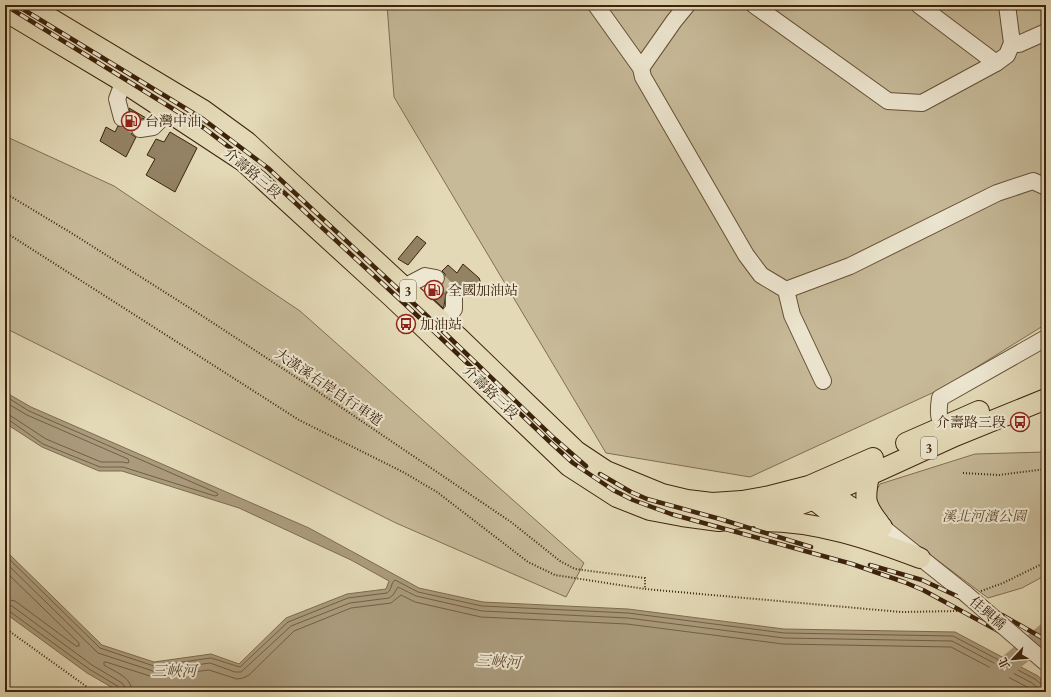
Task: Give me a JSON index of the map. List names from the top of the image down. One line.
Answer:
{"streets":{"main road":["介壽路三段","3"],"street":["佳興橋"],"path":["大漢溪右岸自行車道"]},"water":["三峽河"],"parks":["溪北河濱公園"],"places":{"fuel station":["台灣中油","全國加油站"],"bus stop":["加油站","介壽路三段"]},"north":"bottom left"}
